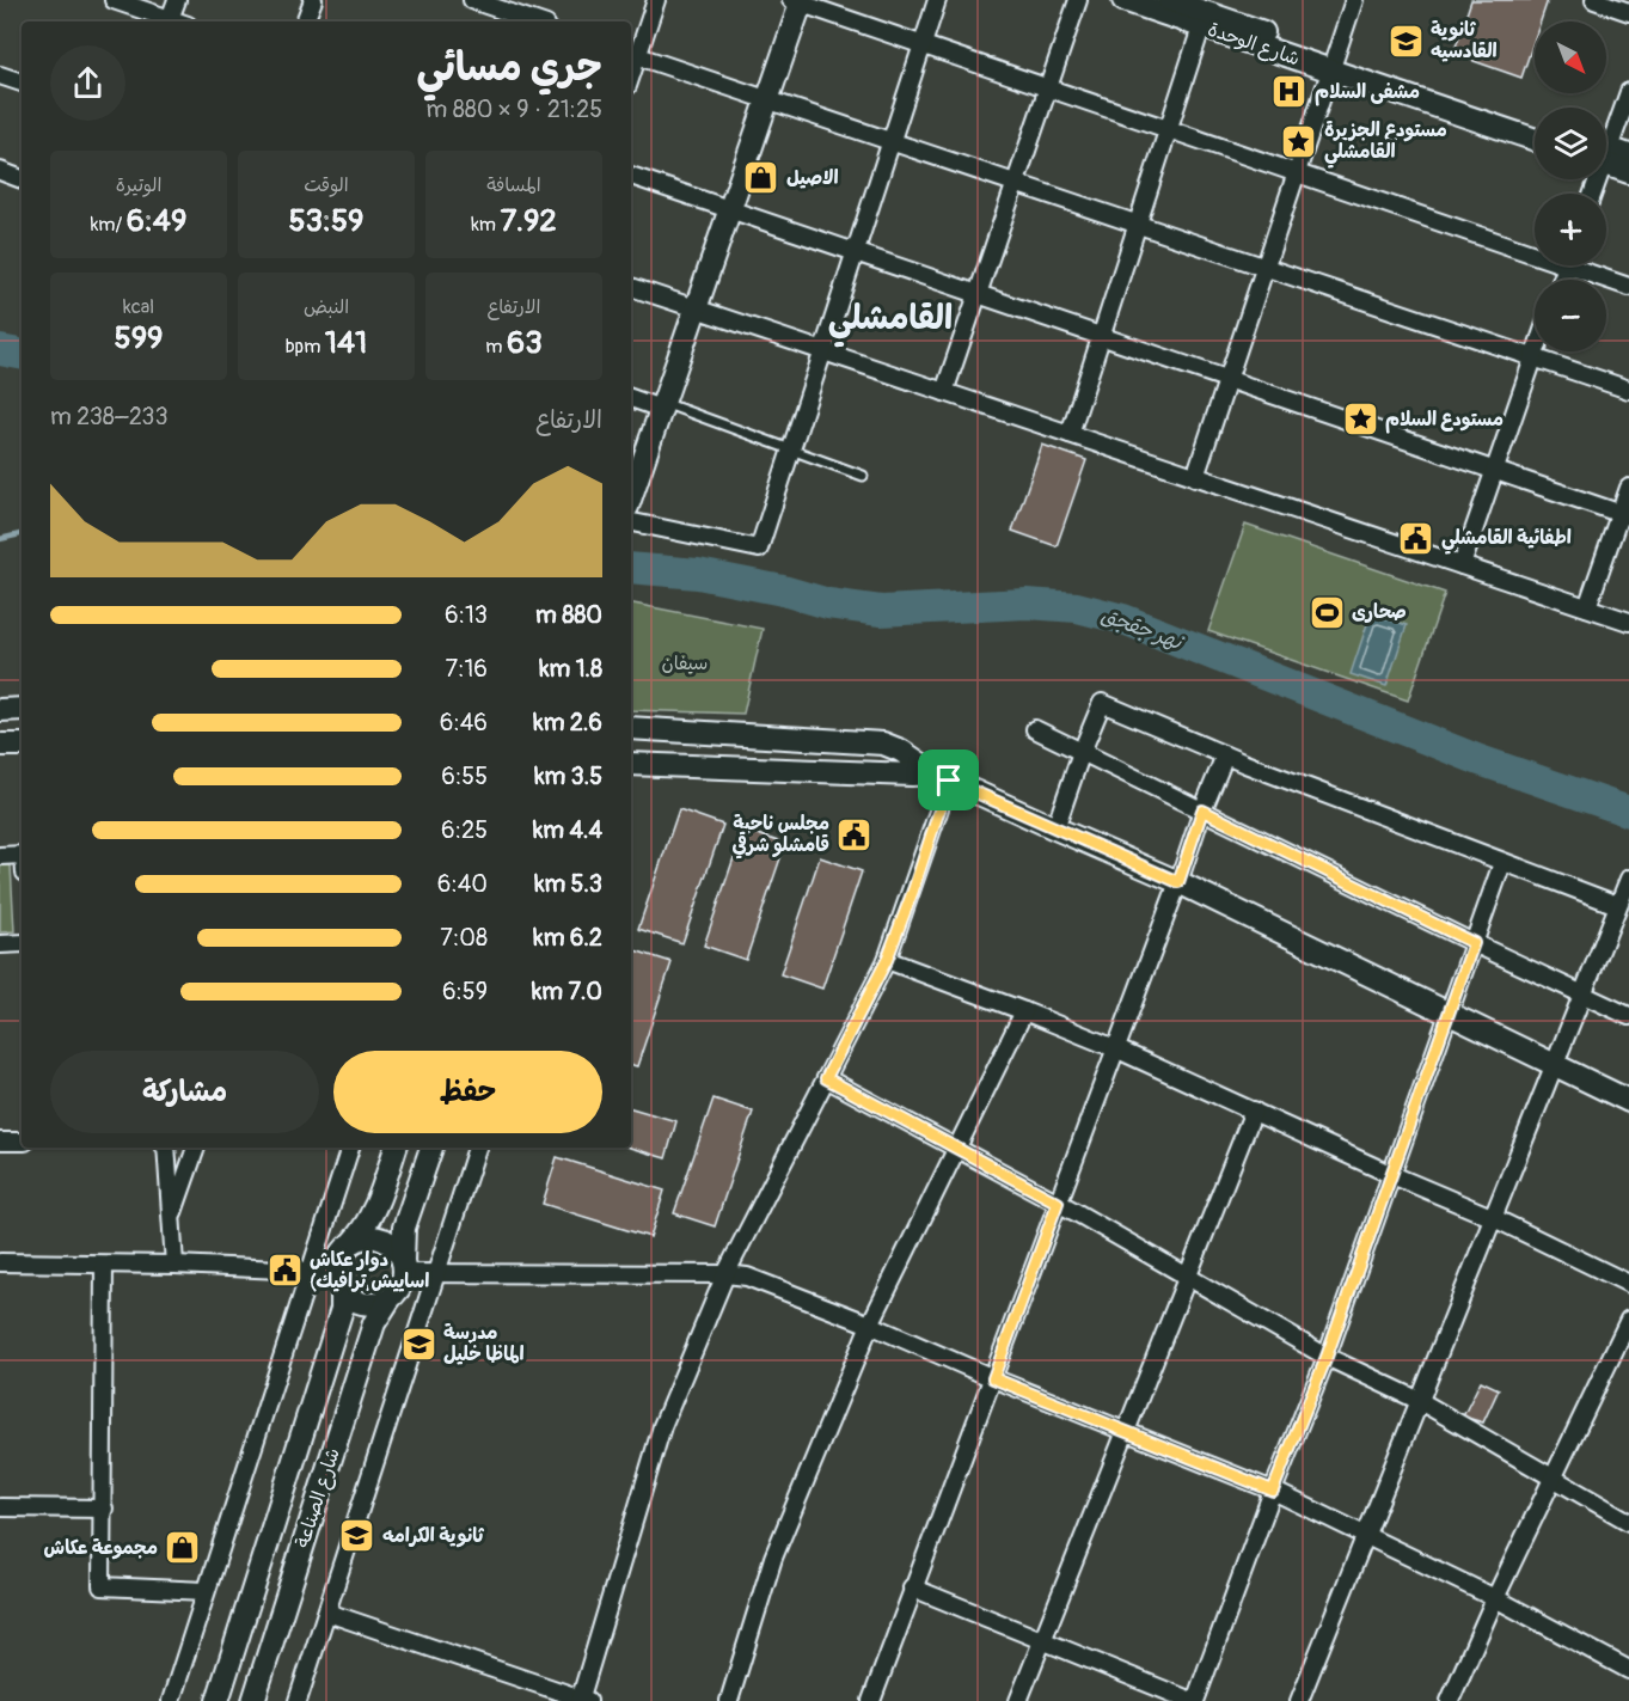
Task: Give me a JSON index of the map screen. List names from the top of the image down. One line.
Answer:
{"streets":{"street":["شارع الوحدة","شارع الصناعة"]},"districts":["القامشلي"],"water":["نهر جقجق"],"parks":["سيفان"],"places":{"school or university":["ثانوية القادسيه","مدرسة الماظا خليل","ثانوية الكرامه"],"hospital":["مشفى السلام"],"place":["مستودع الجزيرة القامشلي","مستودع السلام"],"shop":["الاصيل","مجموعة عكاش"],"public building":["اطفائية القامشلي","مجلس ناحية قامشلو شرقي","دوار عكاش (اساييش٫ترافيك"],"sports":["صحارى"]},"north":"bottom right","page":{"map_buttons":["+","−"],"heading":["جري مسائي","21:25 · 9 × 880 m"],"stats":[["المسافة","7.92 km"],["الوقت","53:59"],["الوتيرة","6:49 /km"],["الارتفاع","63 m"],["النبض","141 bpm"],["kcal","599"]],"chart":["الارتفاع","233–238 m"],"list":[{"name":"880 m","note":"6:13"},{"name":"1.8 km","note":"7:16"},{"name":"2.6 km","note":"6:46"},{"name":"3.5 km","note":"6:55"},{"name":"4.4 km","note":"6:25"},{"name":"5.3 km","note":"6:40"},{"name":"6.2 km","note":"7:08"},{"name":"7.0 km","note":"6:59"}],"buttons":["حفظ","مشاركة"]}}
